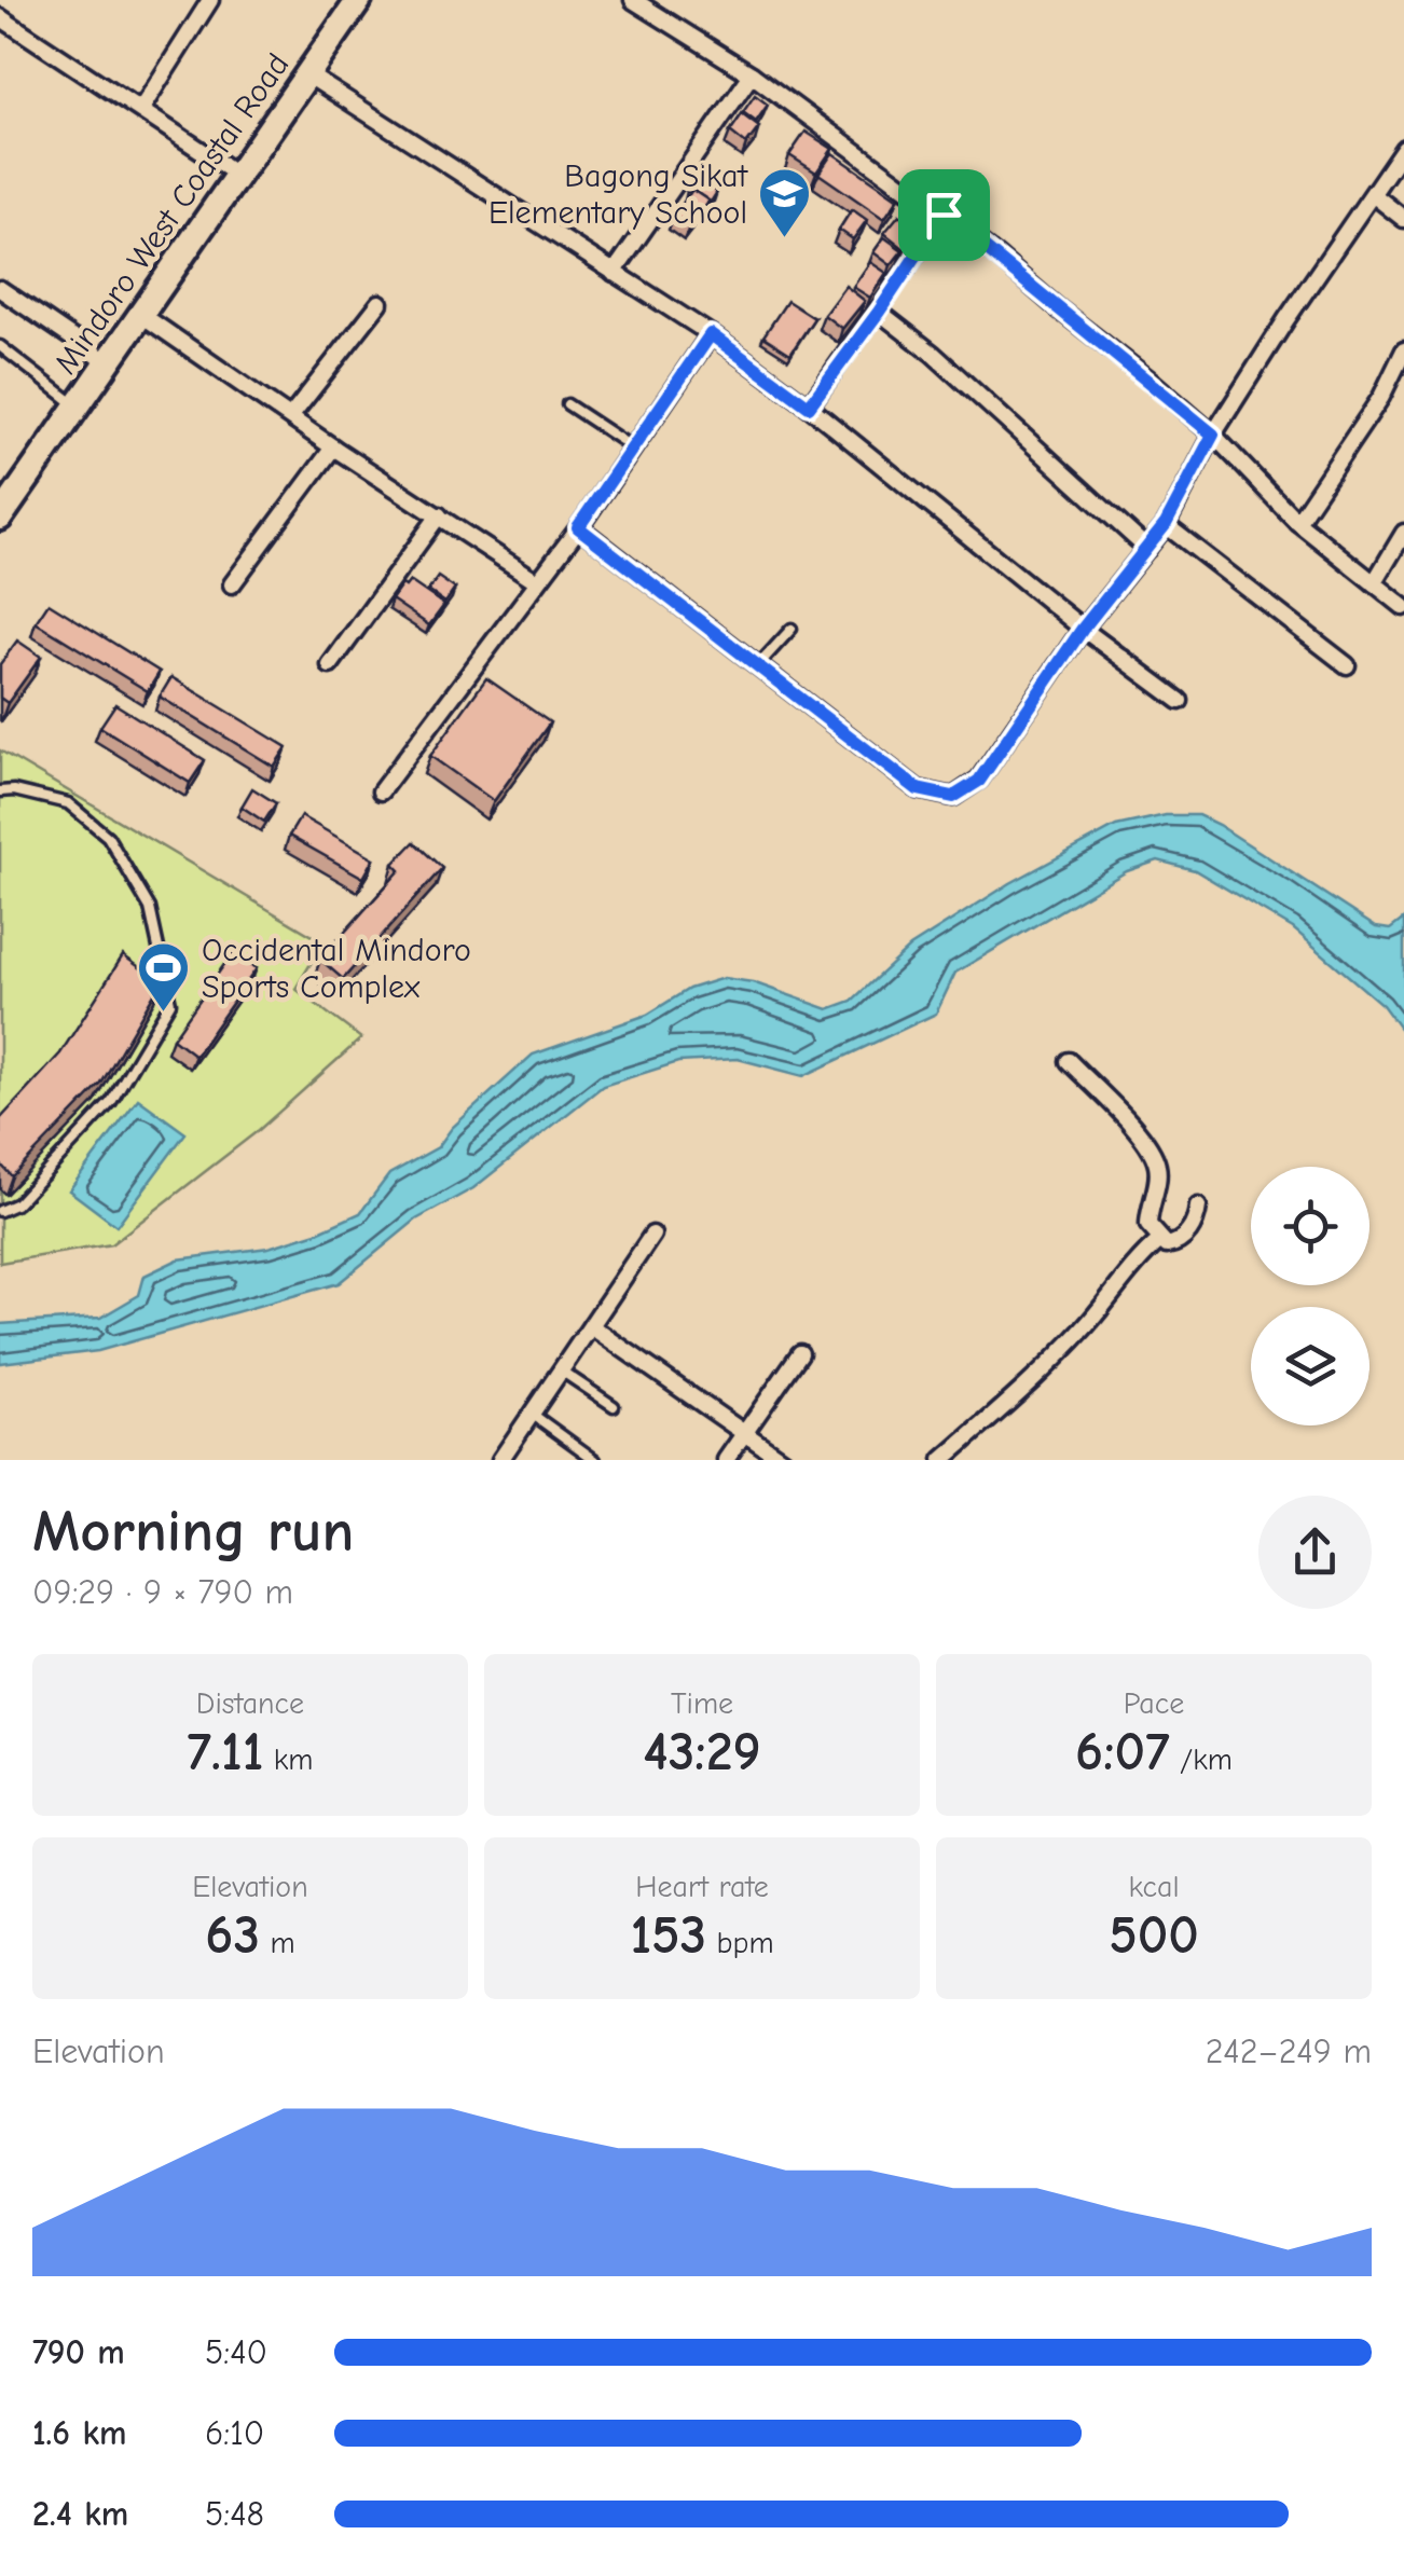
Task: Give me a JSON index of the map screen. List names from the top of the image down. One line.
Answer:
{"streets":{"main road":["Mindoro West Coastal Road"]},"places":{"school or university":["Bagong Sikat Elementary School"],"sports":["Occidental Mindoro Sports Complex"]},"page":{"heading":["Morning run","09:29 · 9 × 790 m"],"stats":[["Distance","7.11 km"],["Time","43:29"],["Pace","6:07 /km"],["Elevation","63 m"],["Heart rate","153 bpm"],["kcal","500"]],"chart":["Elevation","242–249 m"],"list":[{"name":"790 m","note":"5:40"},{"name":"1.6 km","note":"6:10"},{"name":"2.4 km","note":"5:48"}]}}
